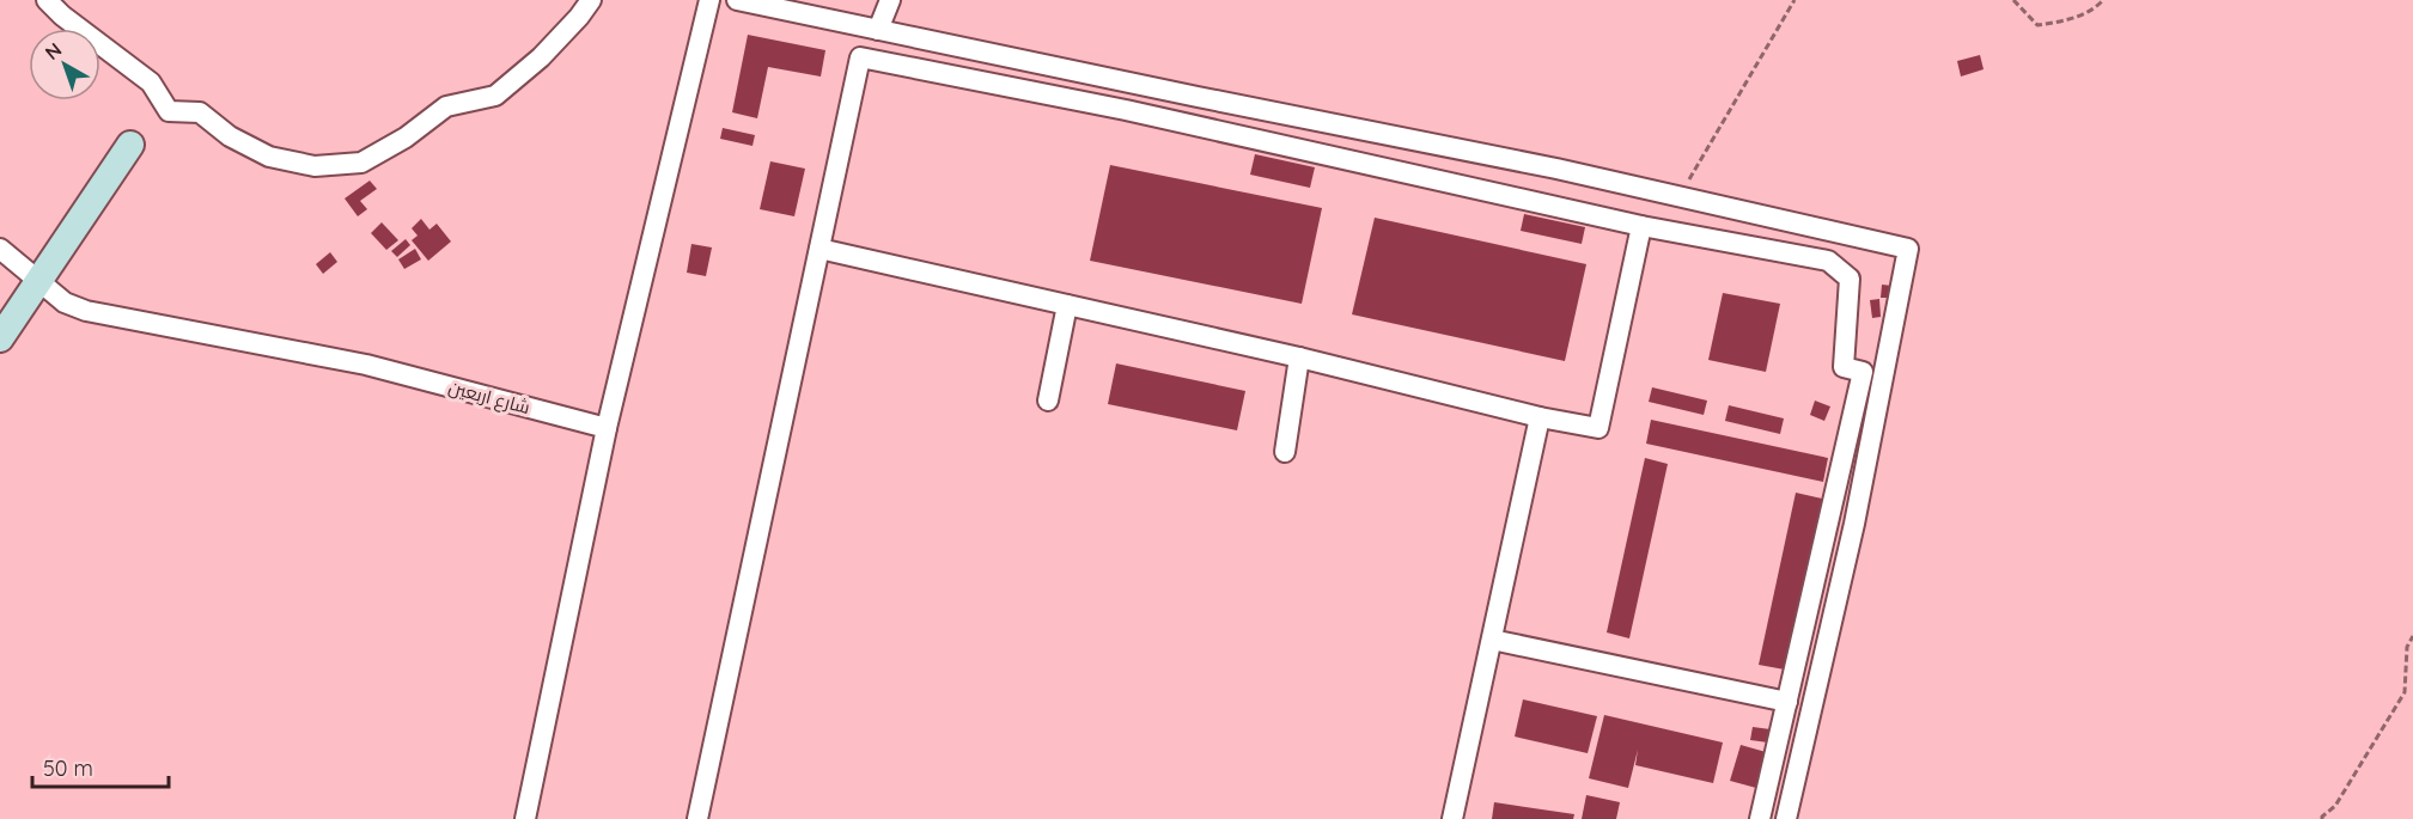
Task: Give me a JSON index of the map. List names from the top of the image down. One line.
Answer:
{"streets":{"street":["شارع اربعين"]},"scale_bar":"50 m","north":"top left"}
